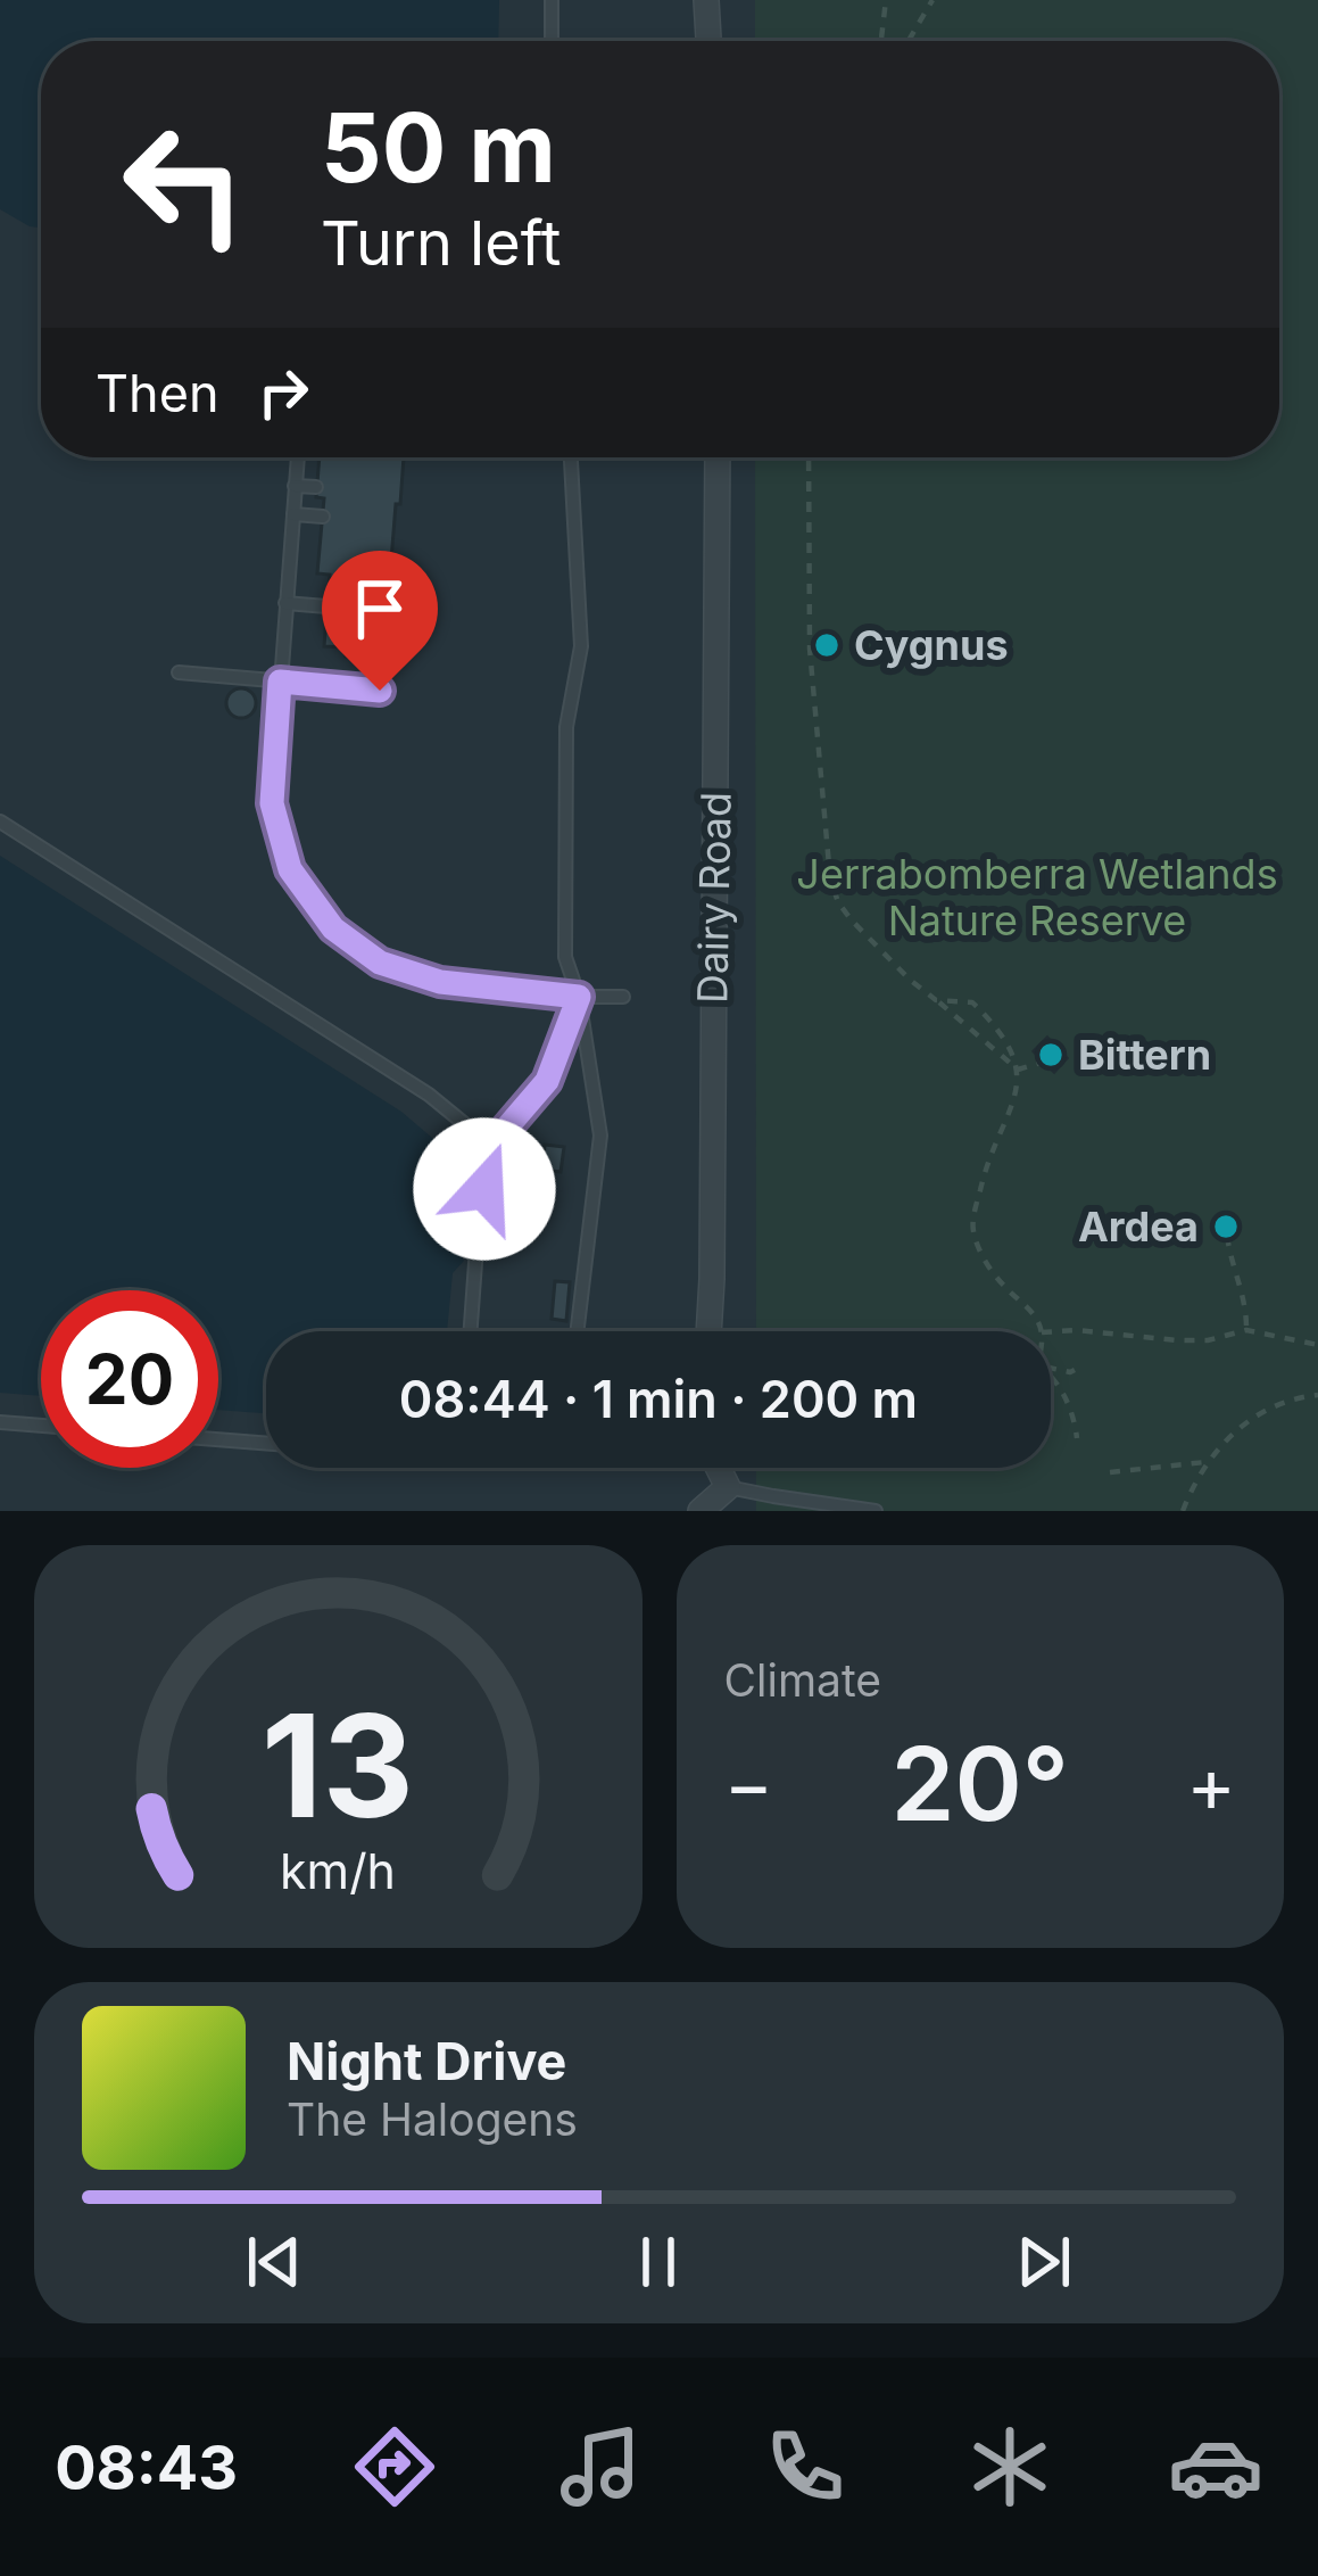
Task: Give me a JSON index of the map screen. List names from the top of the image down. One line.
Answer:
{"streets":{"street":["Dairy Road"]},"parks":["Jerrabomberra Wetlands Nature Reserve"],"places":["Cygnus","Bittern","Ardea"],"page":{"turn":["50 m","Turn left"],"then":"Then","limit":"20","trip":"08:44 · 1 min · 200 m","tile":"Climate","heat":["−","20°","+"],"song":["Night Drive","The Halogens"],"tabs":"08:43","gauge":["13","km/h"]}}
